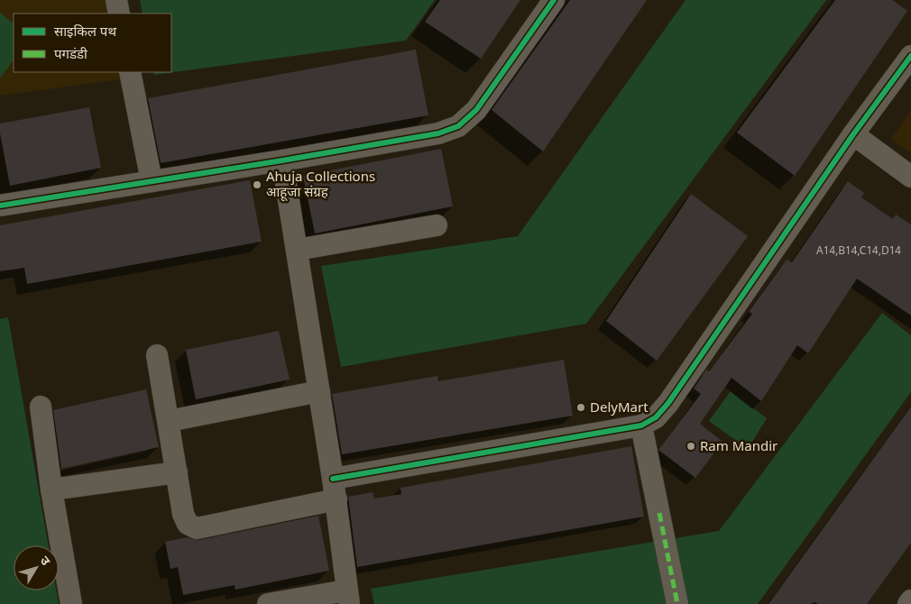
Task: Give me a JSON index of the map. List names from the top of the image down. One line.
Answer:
{"places":["Ahuja Collections आहूजा संग्रह","DelyMart","Ram Mandir"],"house_numbers":["A14,B14,C14,D14"],"legend":["साइकिल पथ","पगडंडी"],"north":"top right"}
